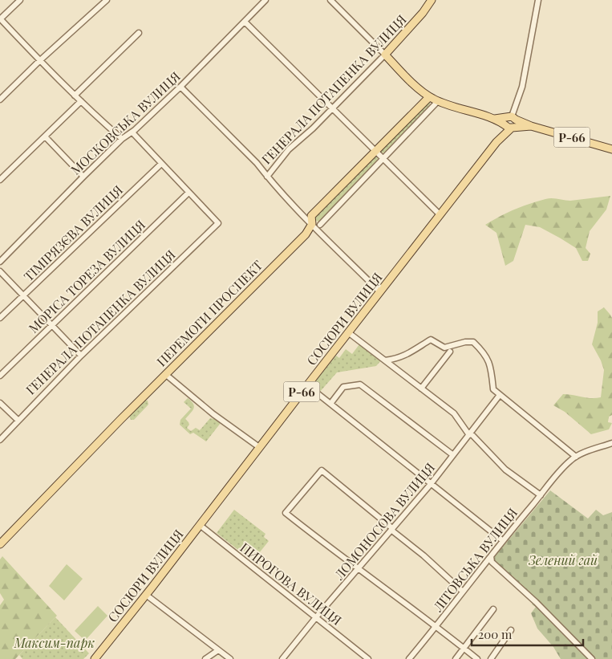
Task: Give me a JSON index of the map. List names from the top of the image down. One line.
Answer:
{"streets":{"main road":["ГЕНЕРАЛА ПОТАПЕНКА ВУЛИЦЯ","Р-66","ПЕРЕМОГИ ПРОСПЕКТ","СОСЮРИ ВУЛИЦЯ"],"street":["МОСКОВСЬКА ВУЛИЦЯ","ТІМІРЯЗЄВА ВУЛИЦЯ","МОРІСА ТОРЕЗА ВУЛИЦЯ","ЛОМОНОСОВА ВУЛИЦЯ","ЛІТОВСЬКА ВУЛИЦЯ","ПИРОГОВА ВУЛИЦЯ"]},"crossings":[["ГЕНЕРАЛА ПОТАПЕНКА ВУЛИЦЯ","МОРІСА ТОРЕЗА ВУЛИЦЯ"],["Р-66","СОСЮРИ ВУЛИЦЯ"],["СОСЮРИ ВУЛИЦЯ","ПИРОГОВА ВУЛИЦЯ"],["ЛОМОНОСОВА ВУЛИЦЯ","ПИРОГОВА ВУЛИЦЯ"]],"parks":["Зелений гай","Максим-парк"],"scale_bar":"200 m"}
